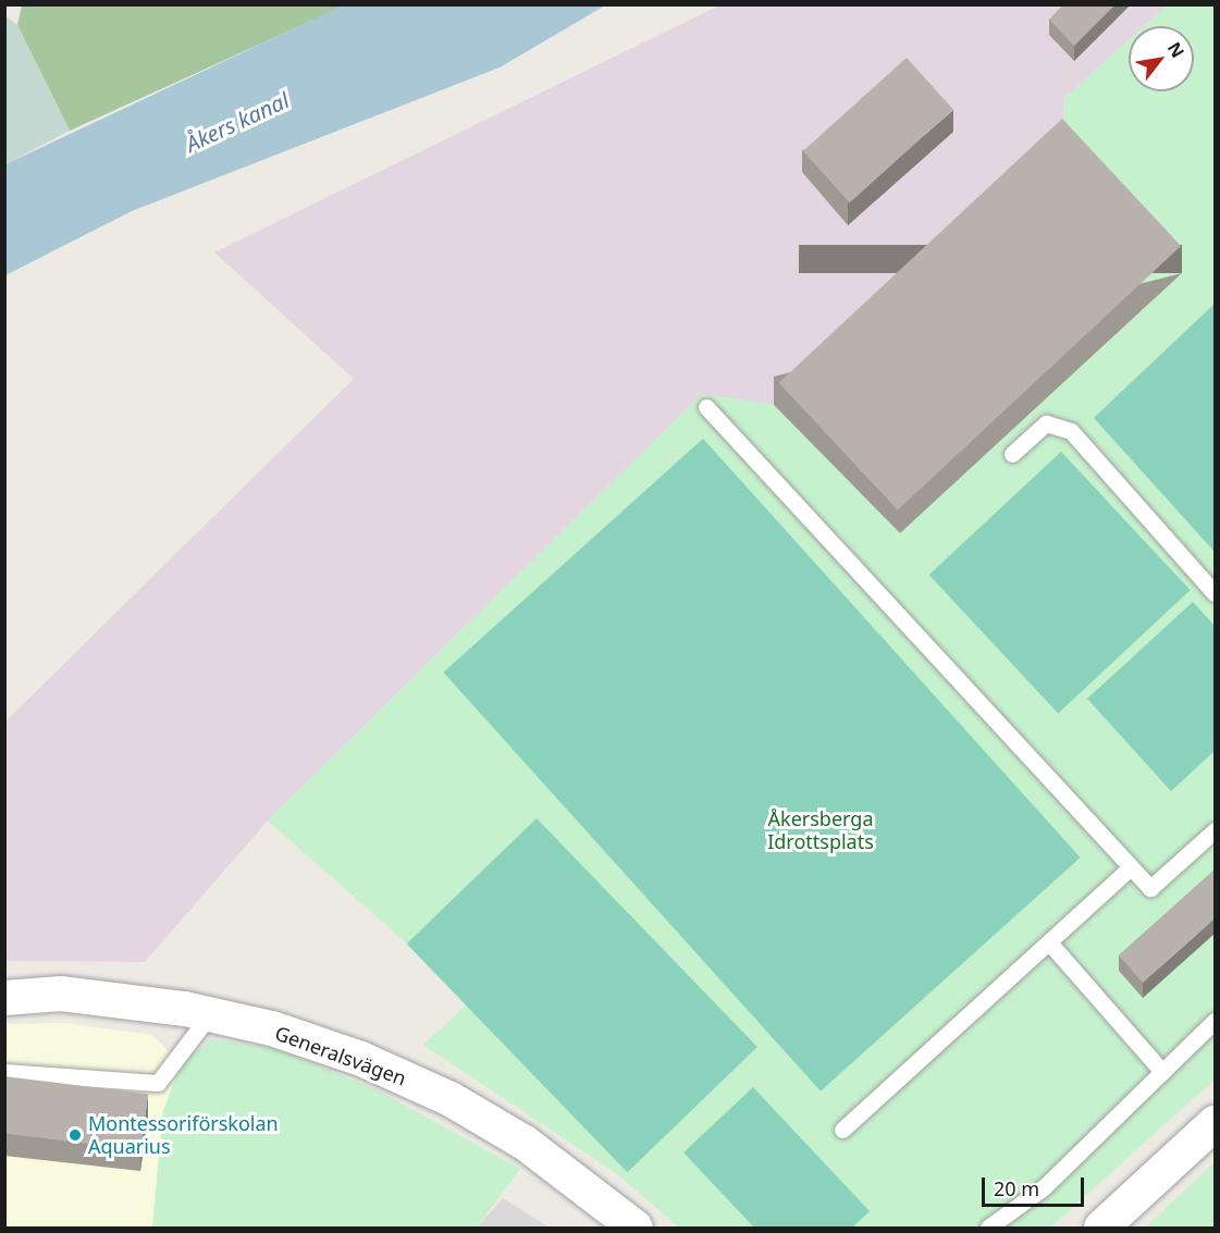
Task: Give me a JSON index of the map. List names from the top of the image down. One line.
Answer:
{"streets":{"street":["Generalsvägen"]},"water":["Åkers kanal"],"parks":["Åkersberga Idrottsplats"],"places":["Montessoriförskolan Aquarius"],"scale_bar":"20 m","north":"top right"}
